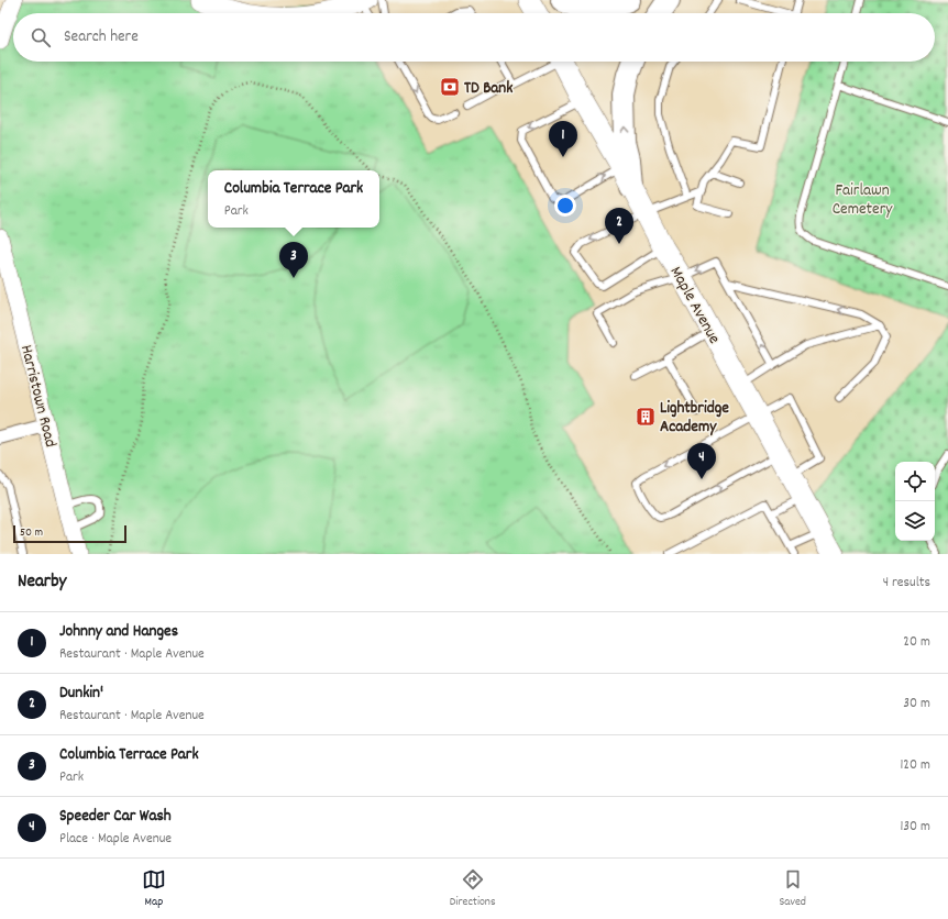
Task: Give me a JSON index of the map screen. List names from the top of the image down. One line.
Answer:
{"streets":{"main road":["Maple Avenue"],"street":["Harristown Road"]},"parks":["Fairlawn Cemetery"],"places":{"bank":["TD Bank"],"building":["Lightbridge Academy"]},"scale_bar":"50 m","page":{"search":"Search here","pins":["1","2","3","4"],"popup":["Columbia Terrace Park","Park"],"scale":"50 m","heading":["Nearby","4 results"],"list":[{"mark":"1","name":"Johnny and Hanges","note":"Restaurant · Maple Avenue","value":"20 m"},{"mark":"2","name":"Dunkin'","note":"Restaurant · Maple Avenue","value":"30 m"},{"mark":"3","name":"Columbia Terrace Park","note":"Park","value":"120 m"},{"mark":"4","name":"Speeder Car Wash","note":"Place · Maple Avenue","value":"130 m"}],"nav":["Map","Directions","Saved"]}}
